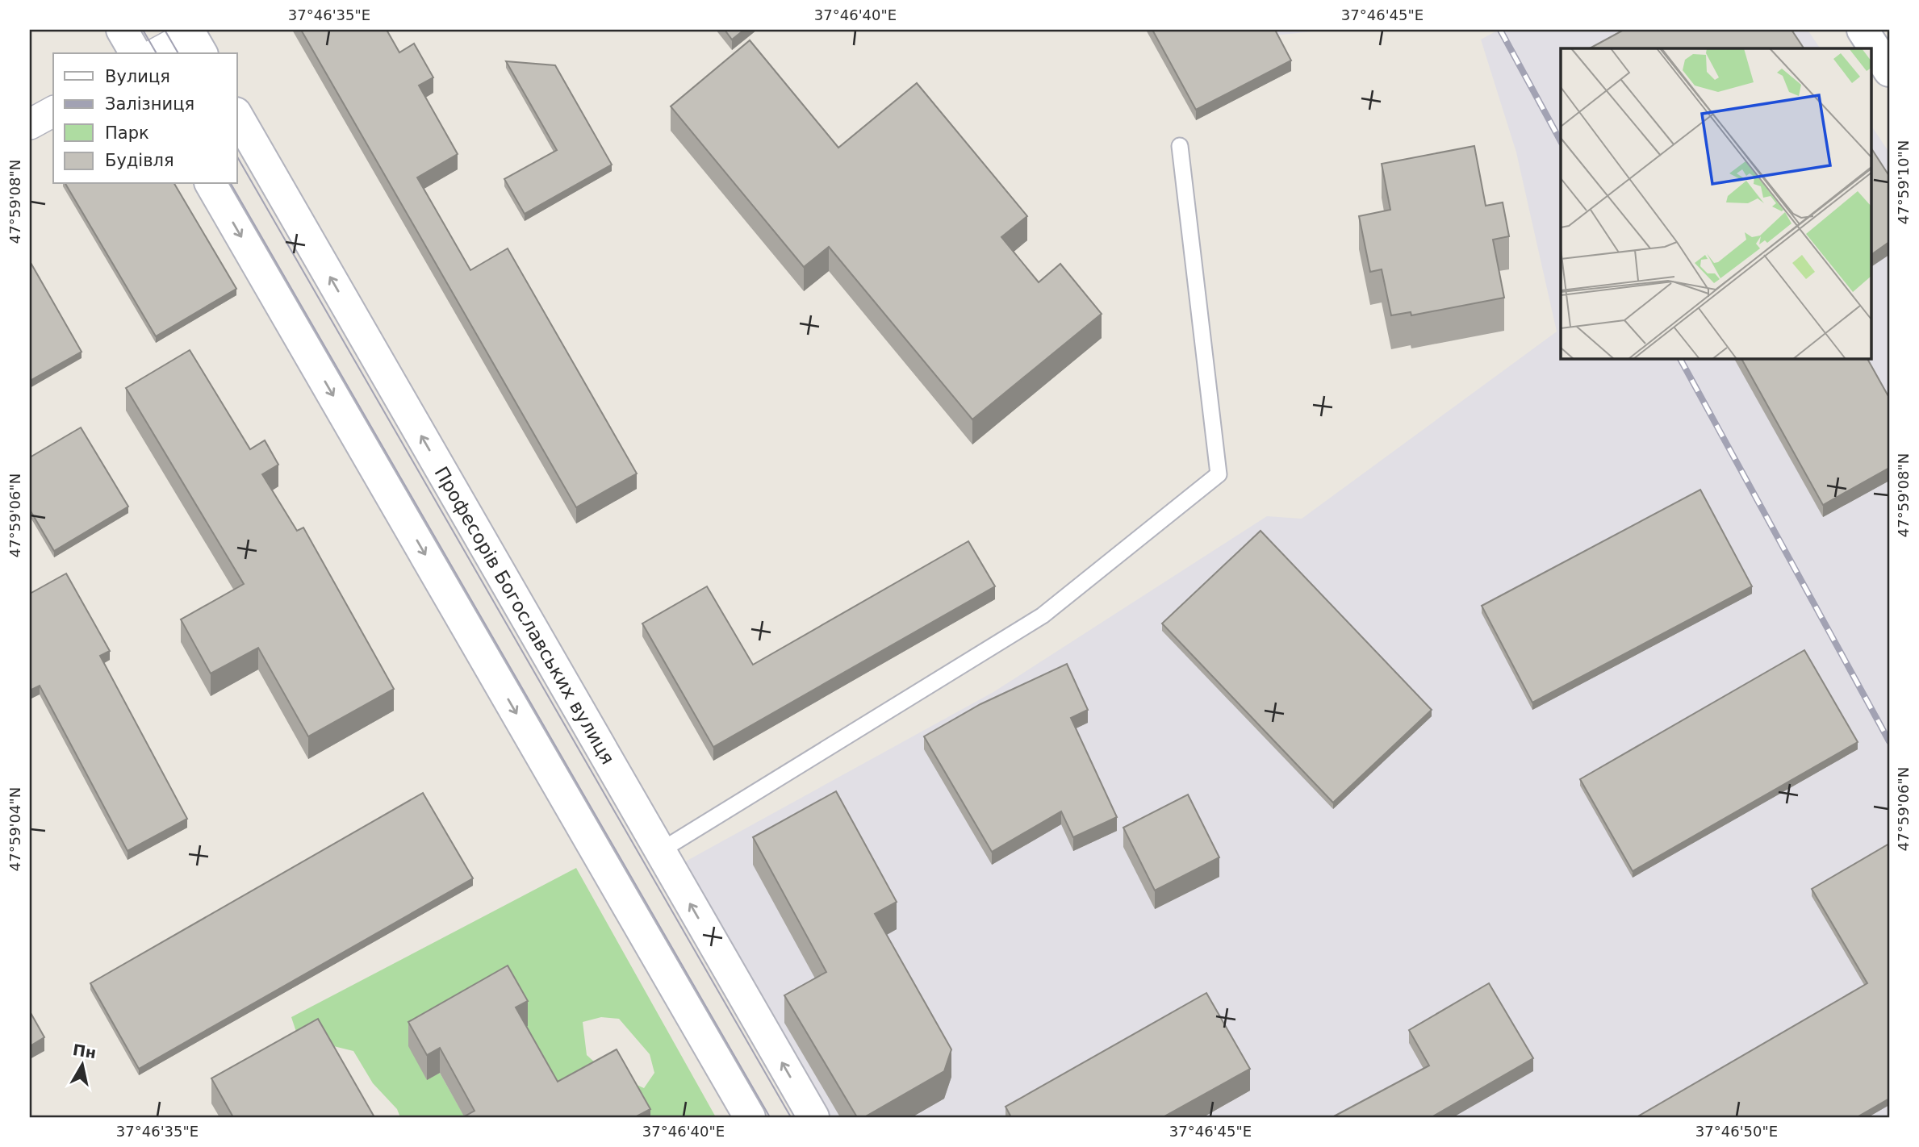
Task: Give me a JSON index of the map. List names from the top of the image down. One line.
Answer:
{"streets":{"street":["Професорів Богославських вулиця"]},"legend":["Вулиця","Залізниця","Парк","Будівля"],"north":"top","coordinates":["37°46'35\"E","37°46'40\"E","37°46'45\"E","47°59'10\"N","47°59'08\"N","47°59'06\"N","47°59'04\"N","37°46'50\"E"]}
